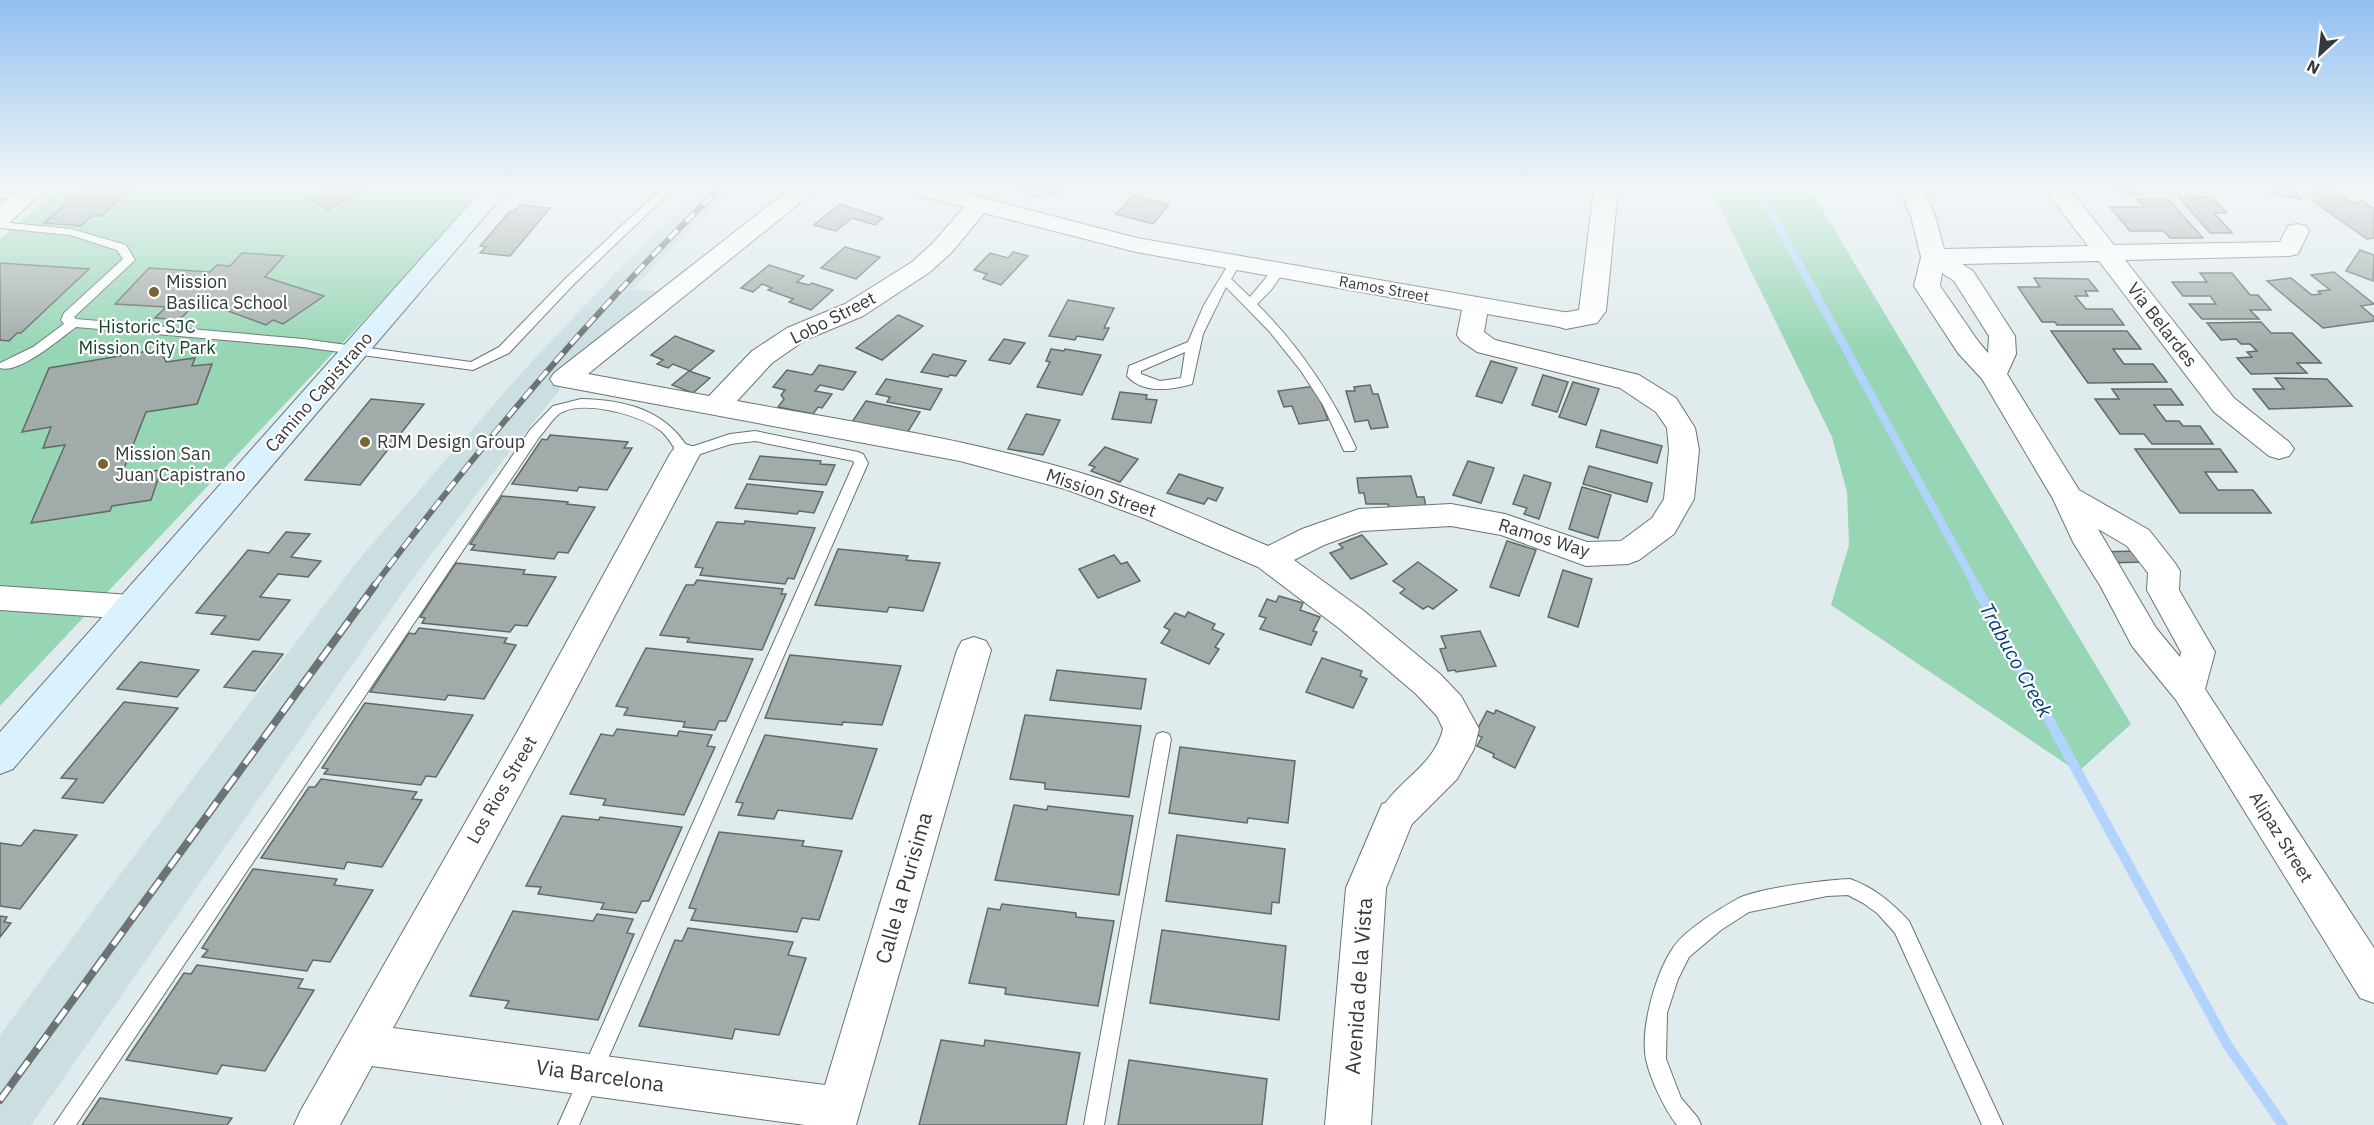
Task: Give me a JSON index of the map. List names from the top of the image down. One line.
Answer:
{"streets":{"main road":["Camino Capistrano"],"street":["Ramos Street","Lobo Street","Via Belardes","Mission Street","Ramos Way","Los Rios Street","Alipaz Street","Calle la Purisima","Avenida de la Vista","Via Barcelona"]},"crossings":[["Ramos Street","Ramos Way"],["Lobo Street","Mission Street"],["Mission Street","Ramos Way"],["Mission Street","Avenida de la Vista"],["Los Rios Street","Via Barcelona"],["Calle la Purisima","Via Barcelona"]],"water":["Trabuco Creek"],"parks":["Historic SJC Mission City Park"],"places":["Mission Basilica School","RJM Design Group","Mission San Juan Capistrano"],"north":"bottom left"}
